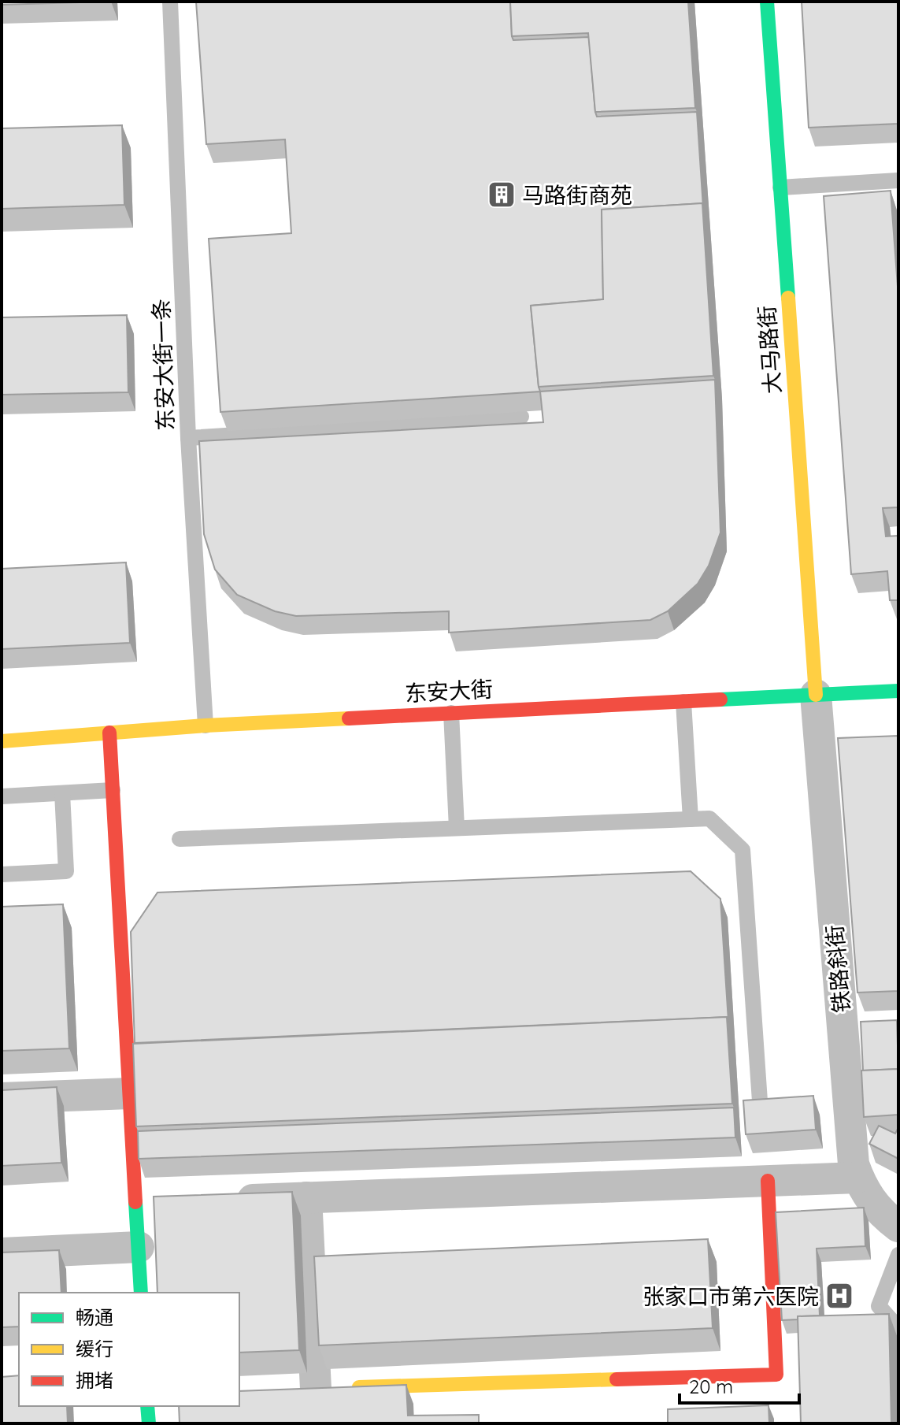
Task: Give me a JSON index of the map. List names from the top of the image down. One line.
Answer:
{"streets":{"street":["大马路街","东安大街","铁路斜街"],"lane":["东安大街一条"]},"crossings":[["大马路街","东安大街"],["大马路街","铁路斜街"],["东安大街一条","东安大街"],["东安大街","铁路斜街"]],"places":{"building":["马路街商苑"],"hospital":["张家口市第六医院"]},"legend":["畅通","缓行","拥堵"],"scale_bar":"20 m"}
